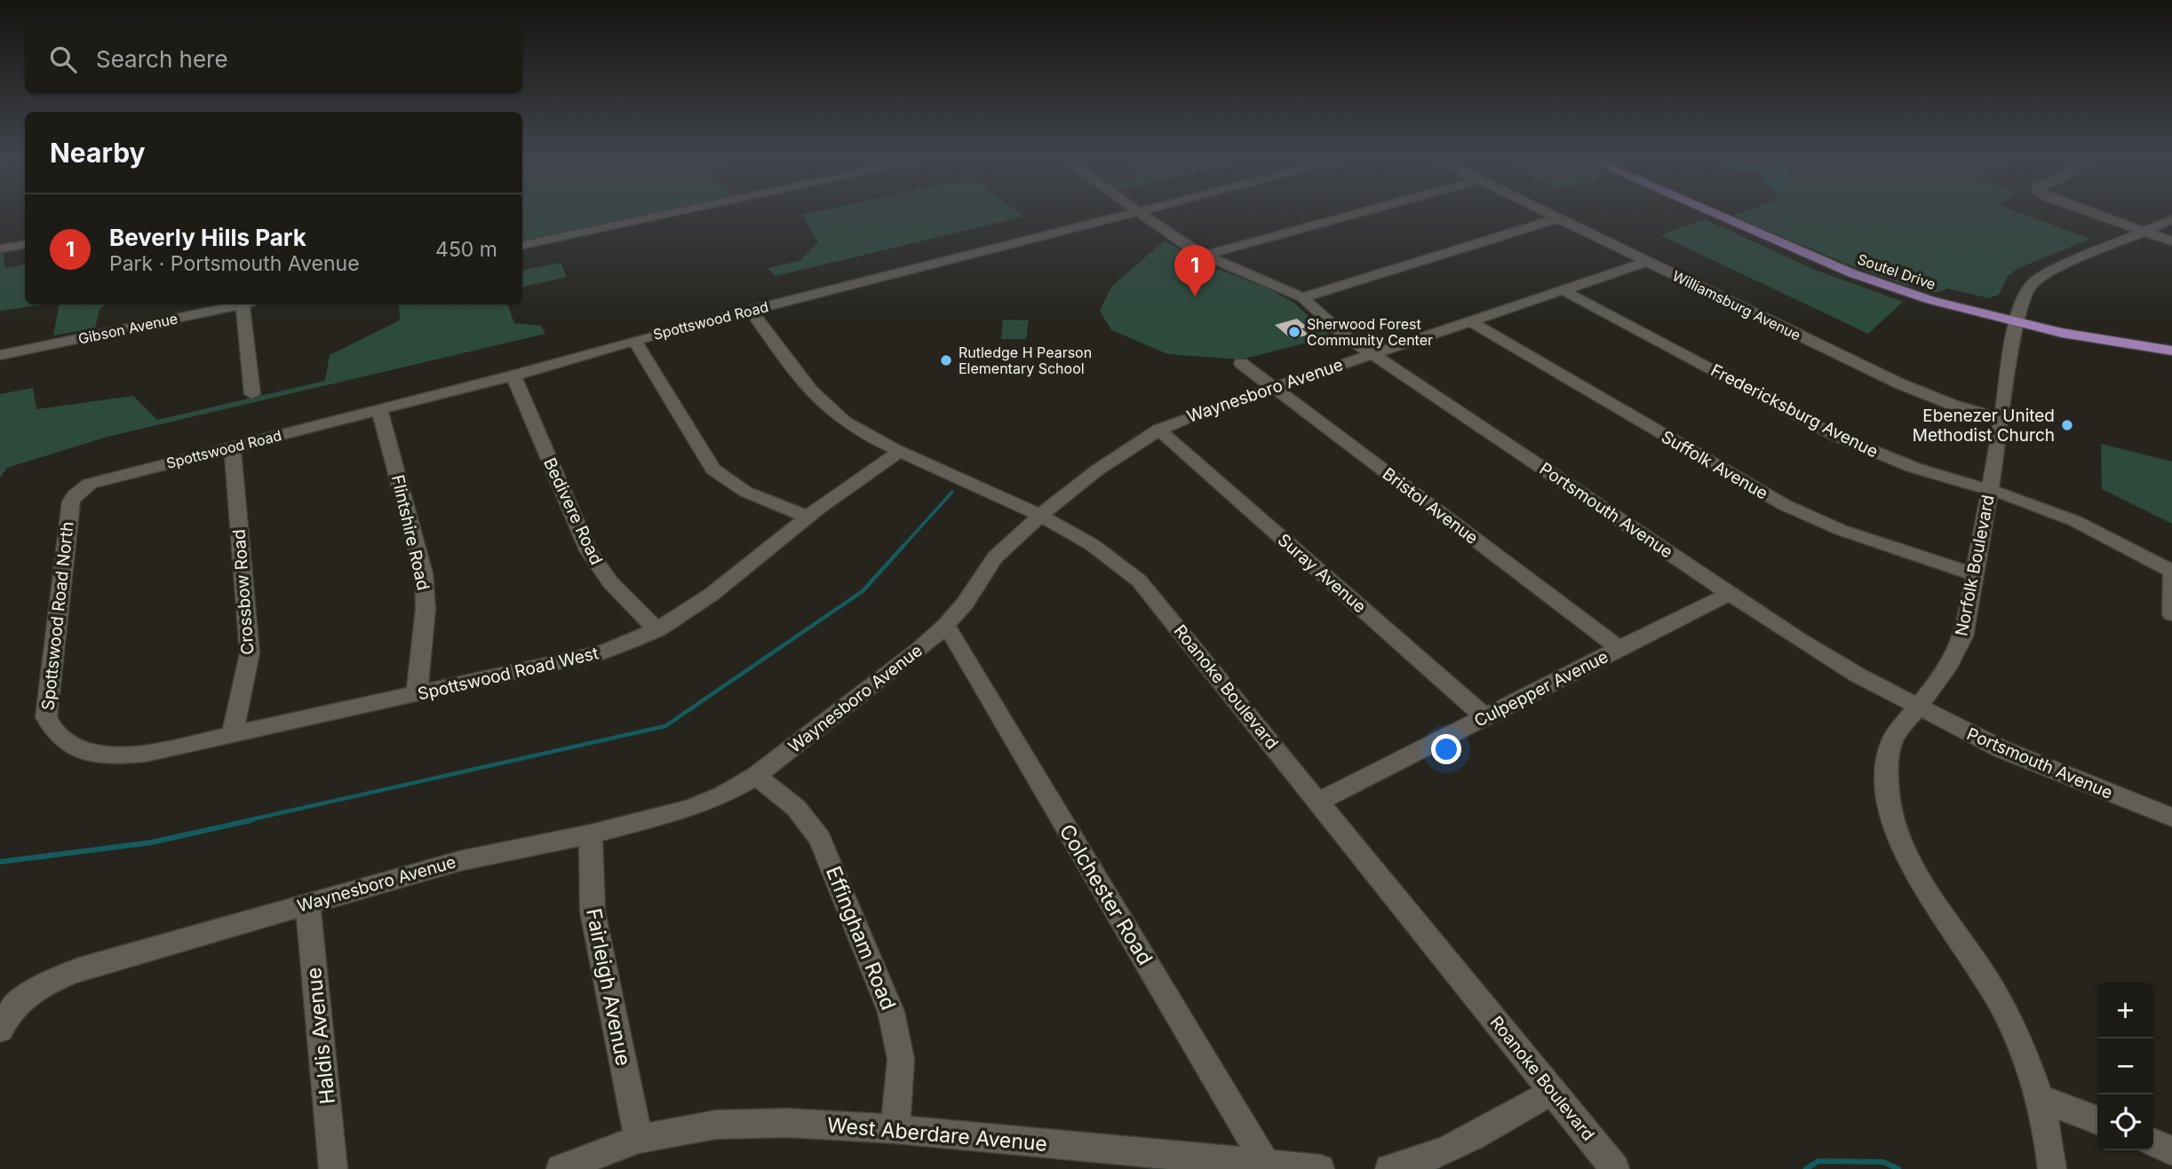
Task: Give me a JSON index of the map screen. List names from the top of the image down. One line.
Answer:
{"streets":{"main road":["Soutel Drive"],"street":["Williamsburg Avenue","Spottswood Road","Gibson Avenue","Waynesboro Avenue","Fredericksburg Avenue","Suffolk Avenue","Bristol Avenue","Portsmouth Avenue","Bedivere Road","Flintshire Road","Norfolk Boulevard","Suray Avenue","Crossbow Road","Spottswood Road North","Spottswood Road West","Roanoke Boulevard","Culpepper Avenue","Colchester Road","Effingham Road","Fairleigh Avenue","Haldis Avenue","West Aberdare Avenue"]},"crossings":[["Soutel Drive","Norfolk Boulevard"],["Williamsburg Avenue","Waynesboro Avenue"],["Williamsburg Avenue","Norfolk Boulevard"],["Spottswood Road","Bedivere Road"],["Spottswood Road","Flintshire Road"],["Spottswood Road","Crossbow Road"],["Spottswood Road","Spottswood Road North"],["Spottswood Road","Roanoke Boulevard"],["Waynesboro Avenue","Fredericksburg Avenue"],["Waynesboro Avenue","Suffolk Avenue"],["Waynesboro Avenue","Bristol Avenue"],["Waynesboro Avenue","Portsmouth Avenue"],["Waynesboro Avenue","Suray Avenue"],["Waynesboro Avenue","Roanoke Boulevard"],["Waynesboro Avenue","Colchester Road"],["Waynesboro Avenue","Effingham Road"],["Waynesboro Avenue","Fairleigh Avenue"],["Waynesboro Avenue","Haldis Avenue"],["Fredericksburg Avenue","Norfolk Boulevard"],["Suffolk Avenue","Norfolk Boulevard"],["Bristol Avenue","Culpepper Avenue"],["Portsmouth Avenue","Norfolk Boulevard"],["Portsmouth Avenue","Culpepper Avenue"],["Bedivere Road","Spottswood Road West"],["Flintshire Road","Spottswood Road West"],["Suray Avenue","Culpepper Avenue"],["Crossbow Road","Spottswood Road West"],["Spottswood Road North","Spottswood Road West"],["Spottswood Road West","Roanoke Boulevard"],["Roanoke Boulevard","Culpepper Avenue"],["Colchester Road","West Aberdare Avenue"],["Effingham Road","West Aberdare Avenue"],["Fairleigh Avenue","West Aberdare Avenue"]],"places":["Sherwood Forest Community Center","Rutledge H Pearson Elementary School","Ebenezer United Methodist Church"],"page":{"search":"Search here","heading":"Nearby","list":[{"mark":"1","name":"Beverly Hills Park","note":"Park · Portsmouth Avenue","value":"450 m"}],"pins":"1","map_buttons":["+","−"]}}
